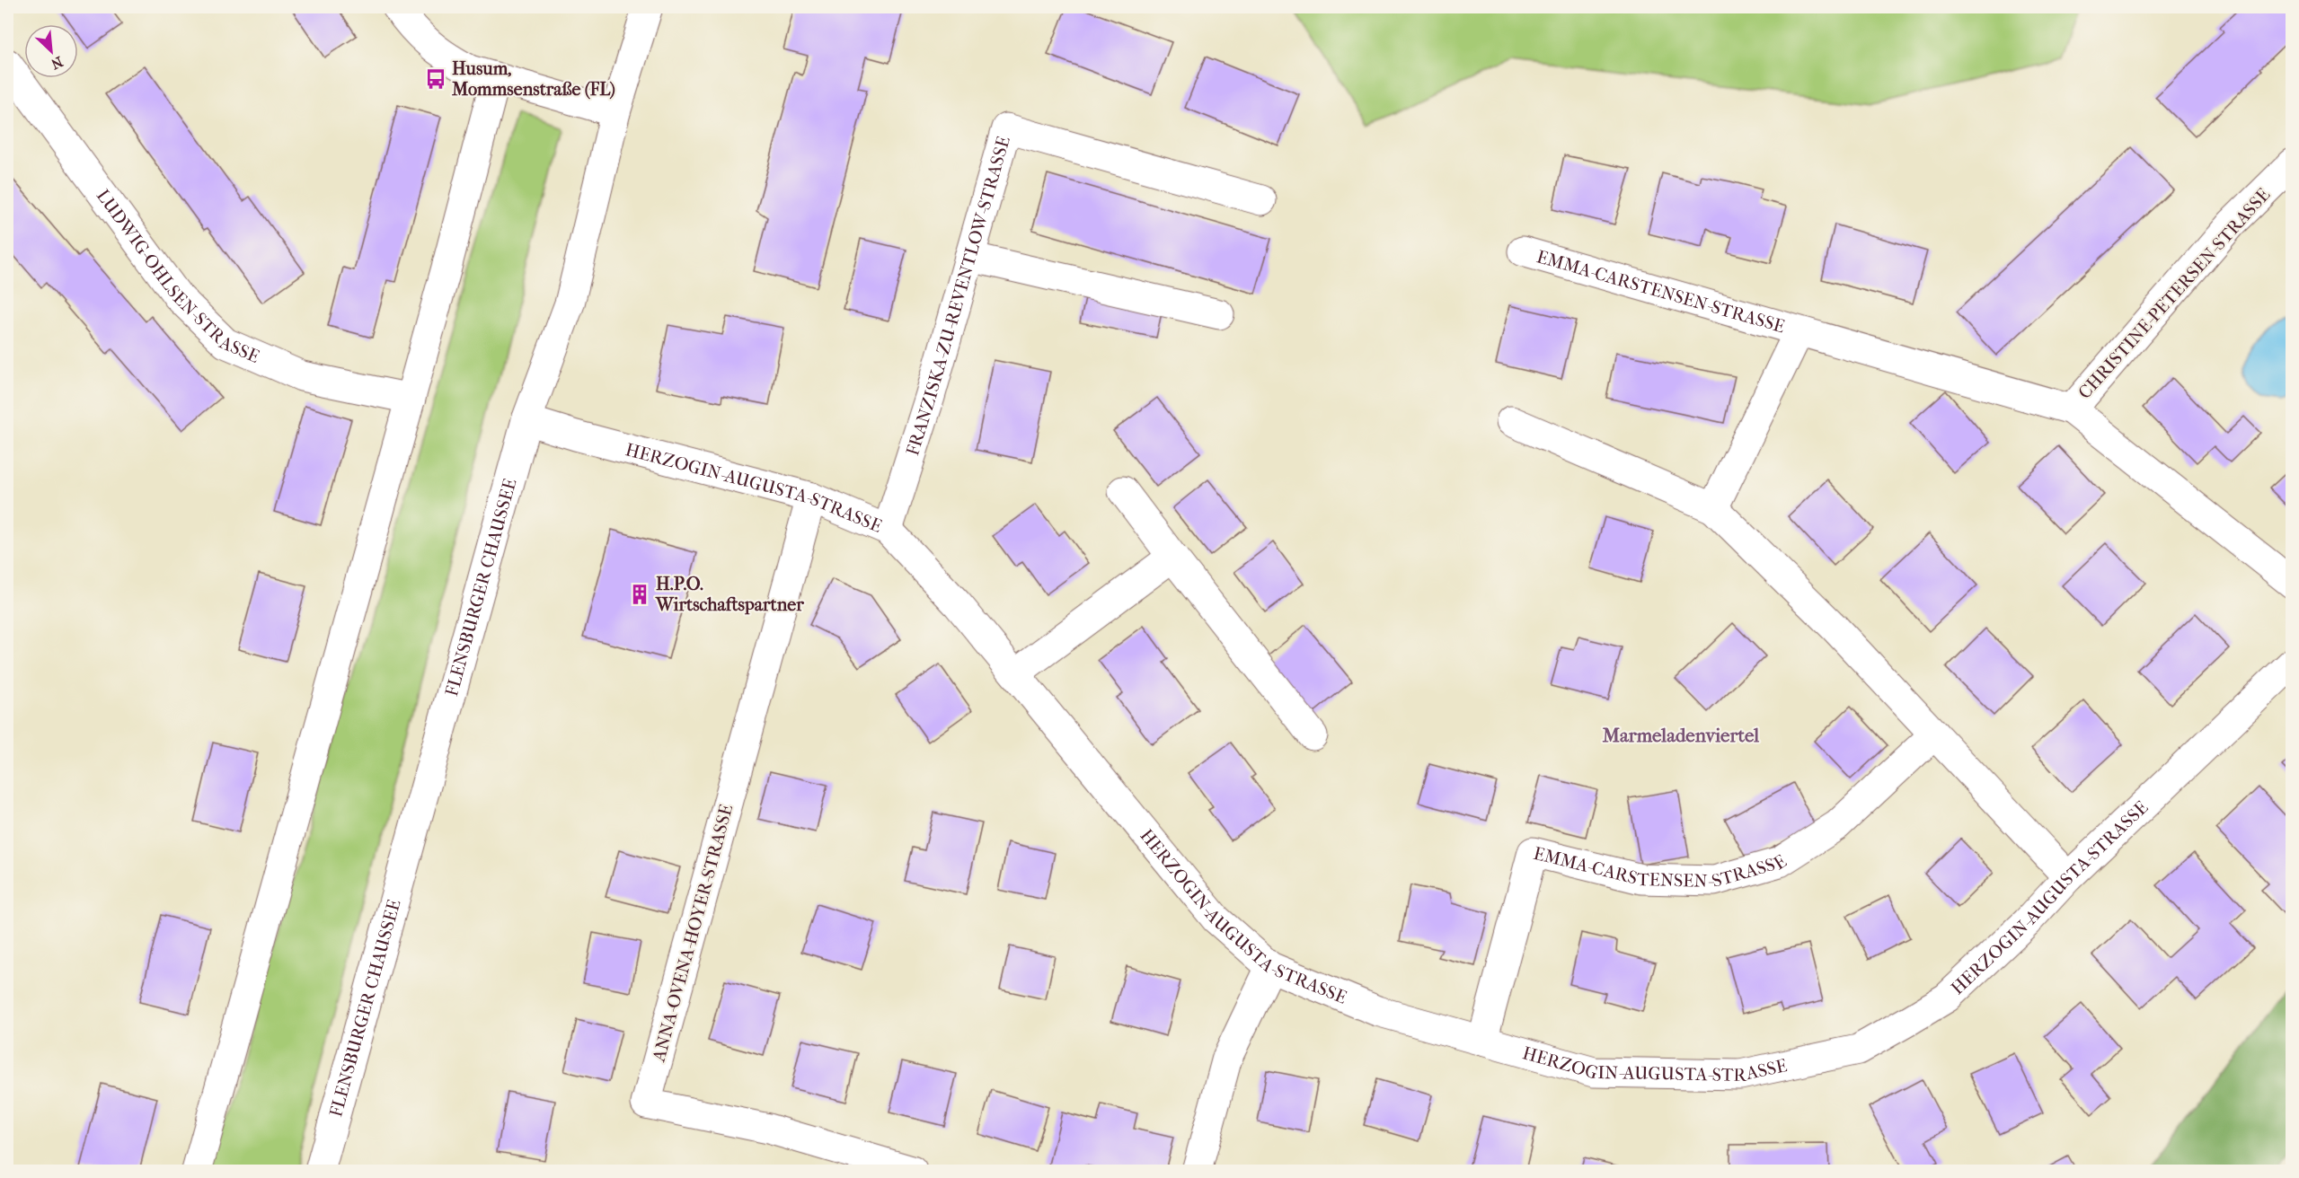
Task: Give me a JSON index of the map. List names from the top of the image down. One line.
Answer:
{"streets":{"street":["LUDWIG-OHLSEN-STRASSE","EMMA-CARSTENSEN-STRASSE","CHRISTINE-PETERSEN-STRASSE","FRANZISKA-ZU-REVENTLOW-STRASSE","HERZOGIN-AUGUSTA-STRASSE","FLENSBURGER CHAUSSEE","ANNA-OVENA-HOYER-STRASSE"]},"crossings":[["EMMA-CARSTENSEN-STRASSE","CHRISTINE-PETERSEN-STRASSE"],["EMMA-CARSTENSEN-STRASSE","HERZOGIN-AUGUSTA-STRASSE"],["FRANZISKA-ZU-REVENTLOW-STRASSE","HERZOGIN-AUGUSTA-STRASSE"],["HERZOGIN-AUGUSTA-STRASSE","FLENSBURGER CHAUSSEE"],["HERZOGIN-AUGUSTA-STRASSE","ANNA-OVENA-HOYER-STRASSE"]],"districts":["Marmeladenviertel"],"places":{"bus stop":["Husum, Mommsenstraße (FL)"],"building":["H.P.O. Wirtschaftspartner"]},"north":"bottom right"}
